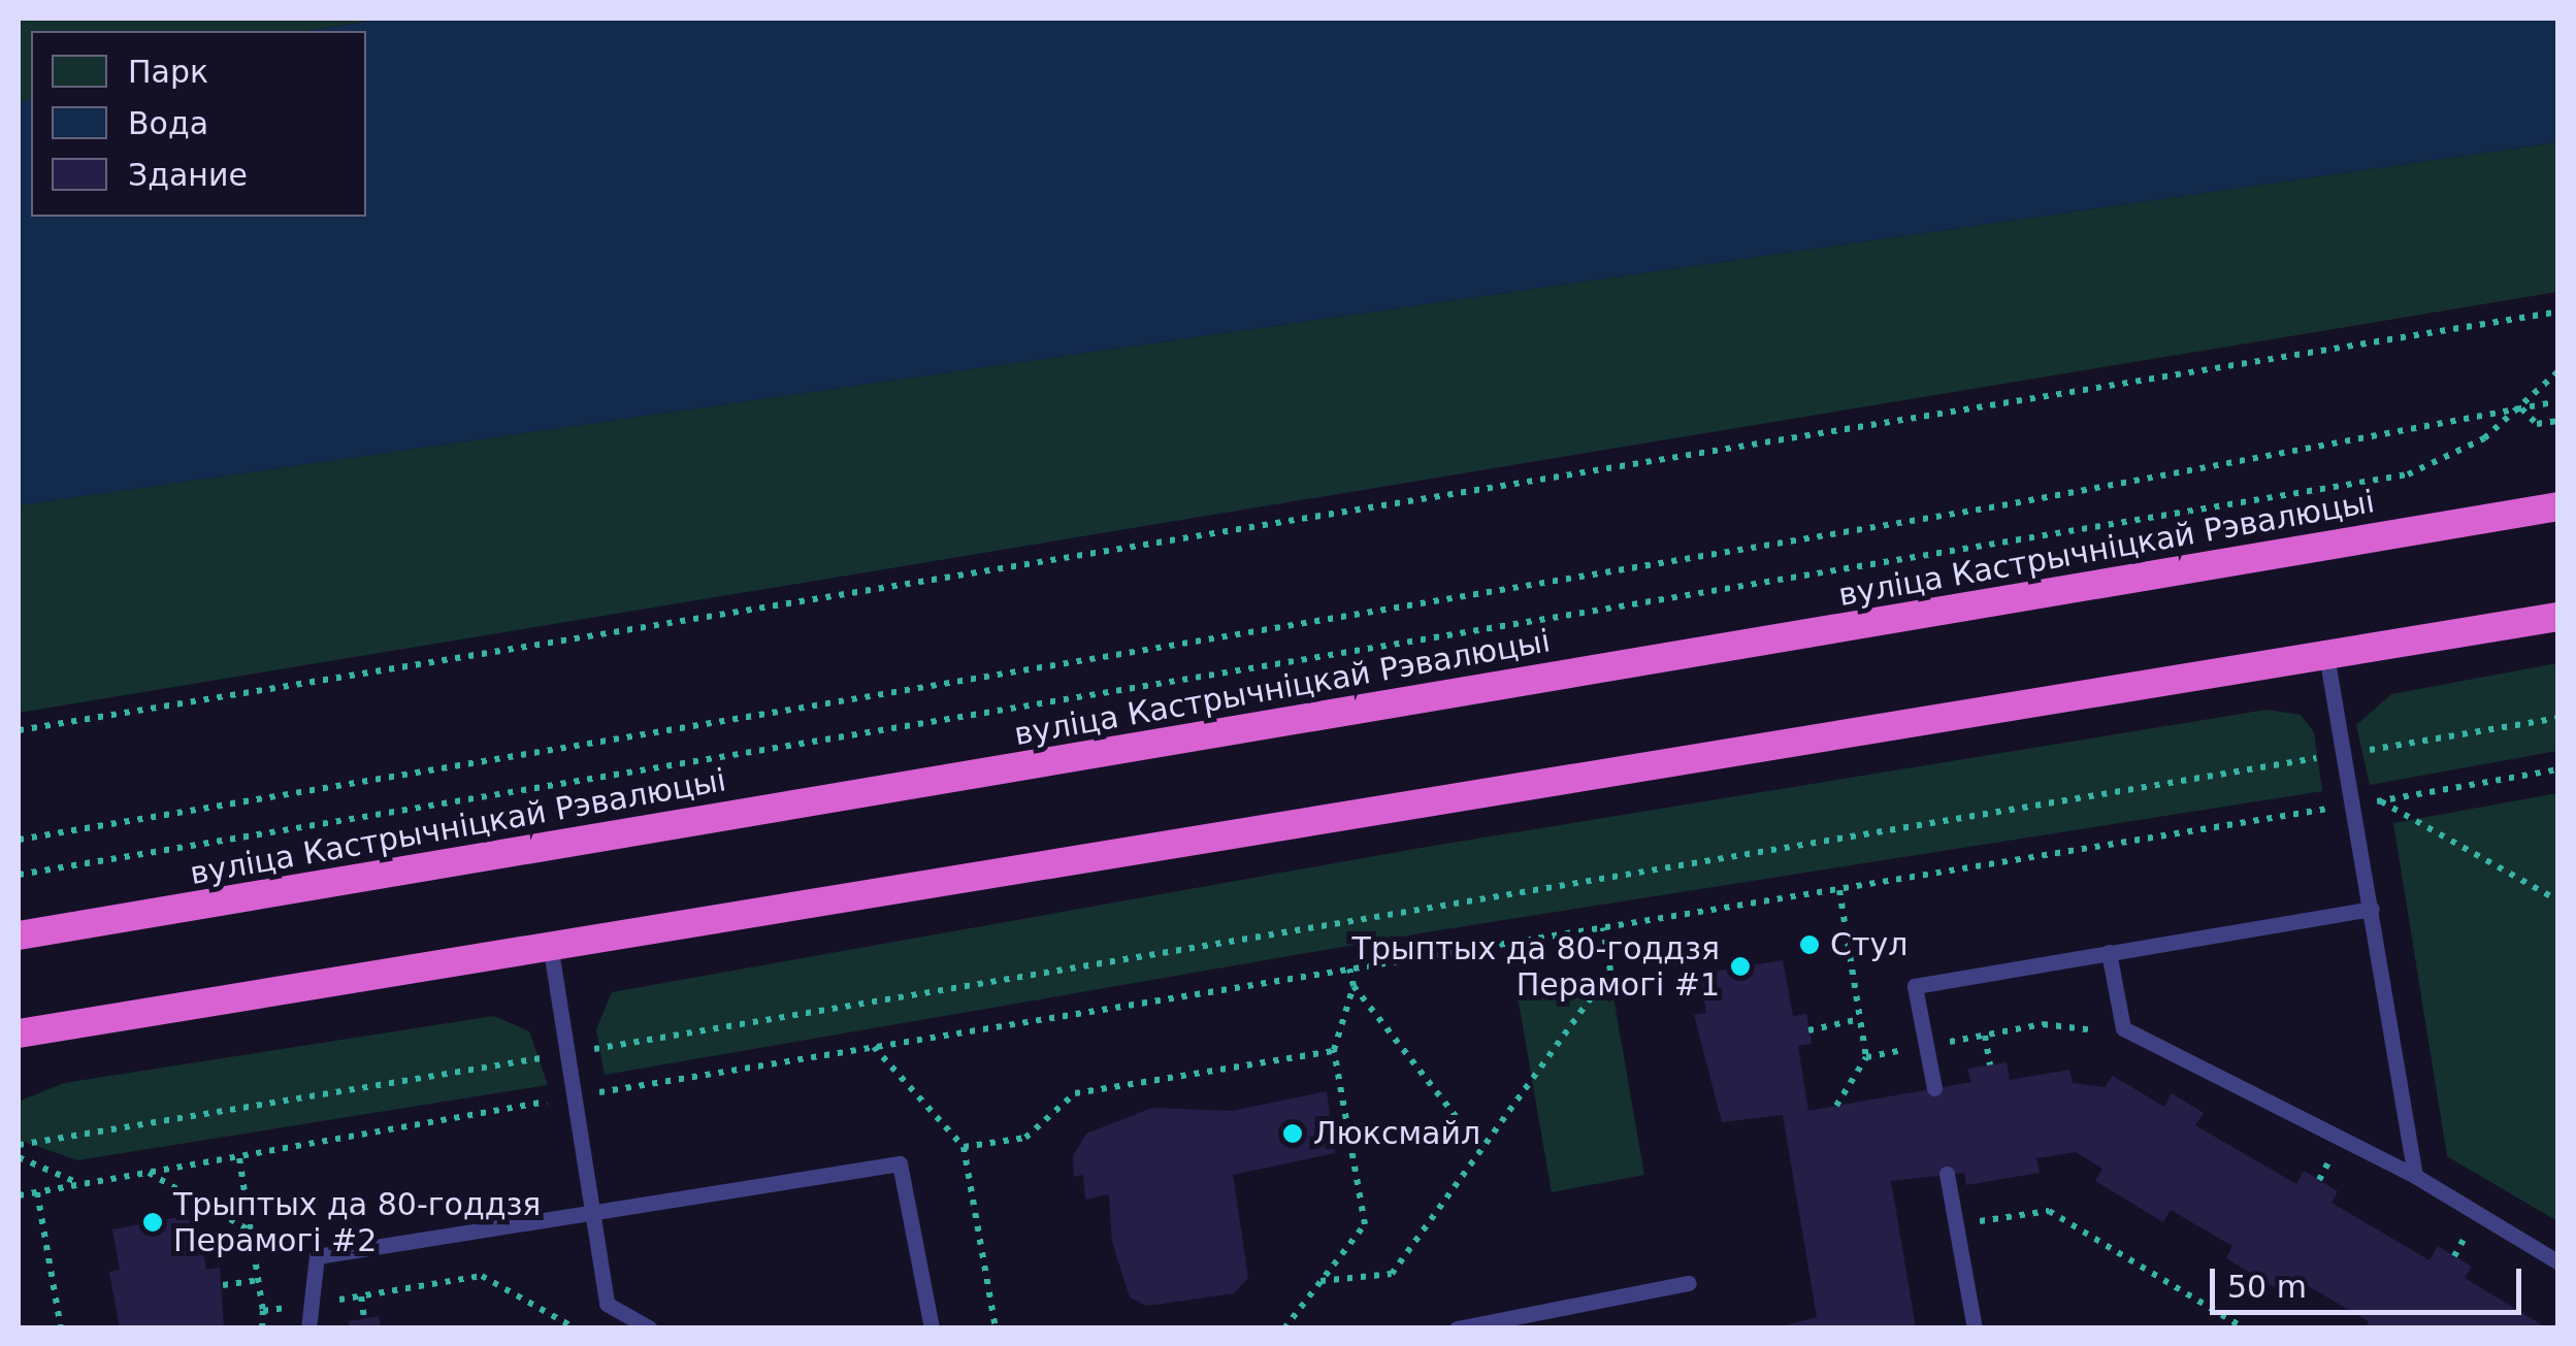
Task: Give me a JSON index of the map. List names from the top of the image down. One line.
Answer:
{"streets":{"highway":["вуліца Кастрычніцкай Рэвалюцыі"]},"places":["Стул","Трыптых да 80-годдзя Перамогі #1","Люксмайл","Трыптых да 80-годдзя Перамогі #2"],"legend":["Парк","Вода","Здание"],"scale_bar":"50 m"}
